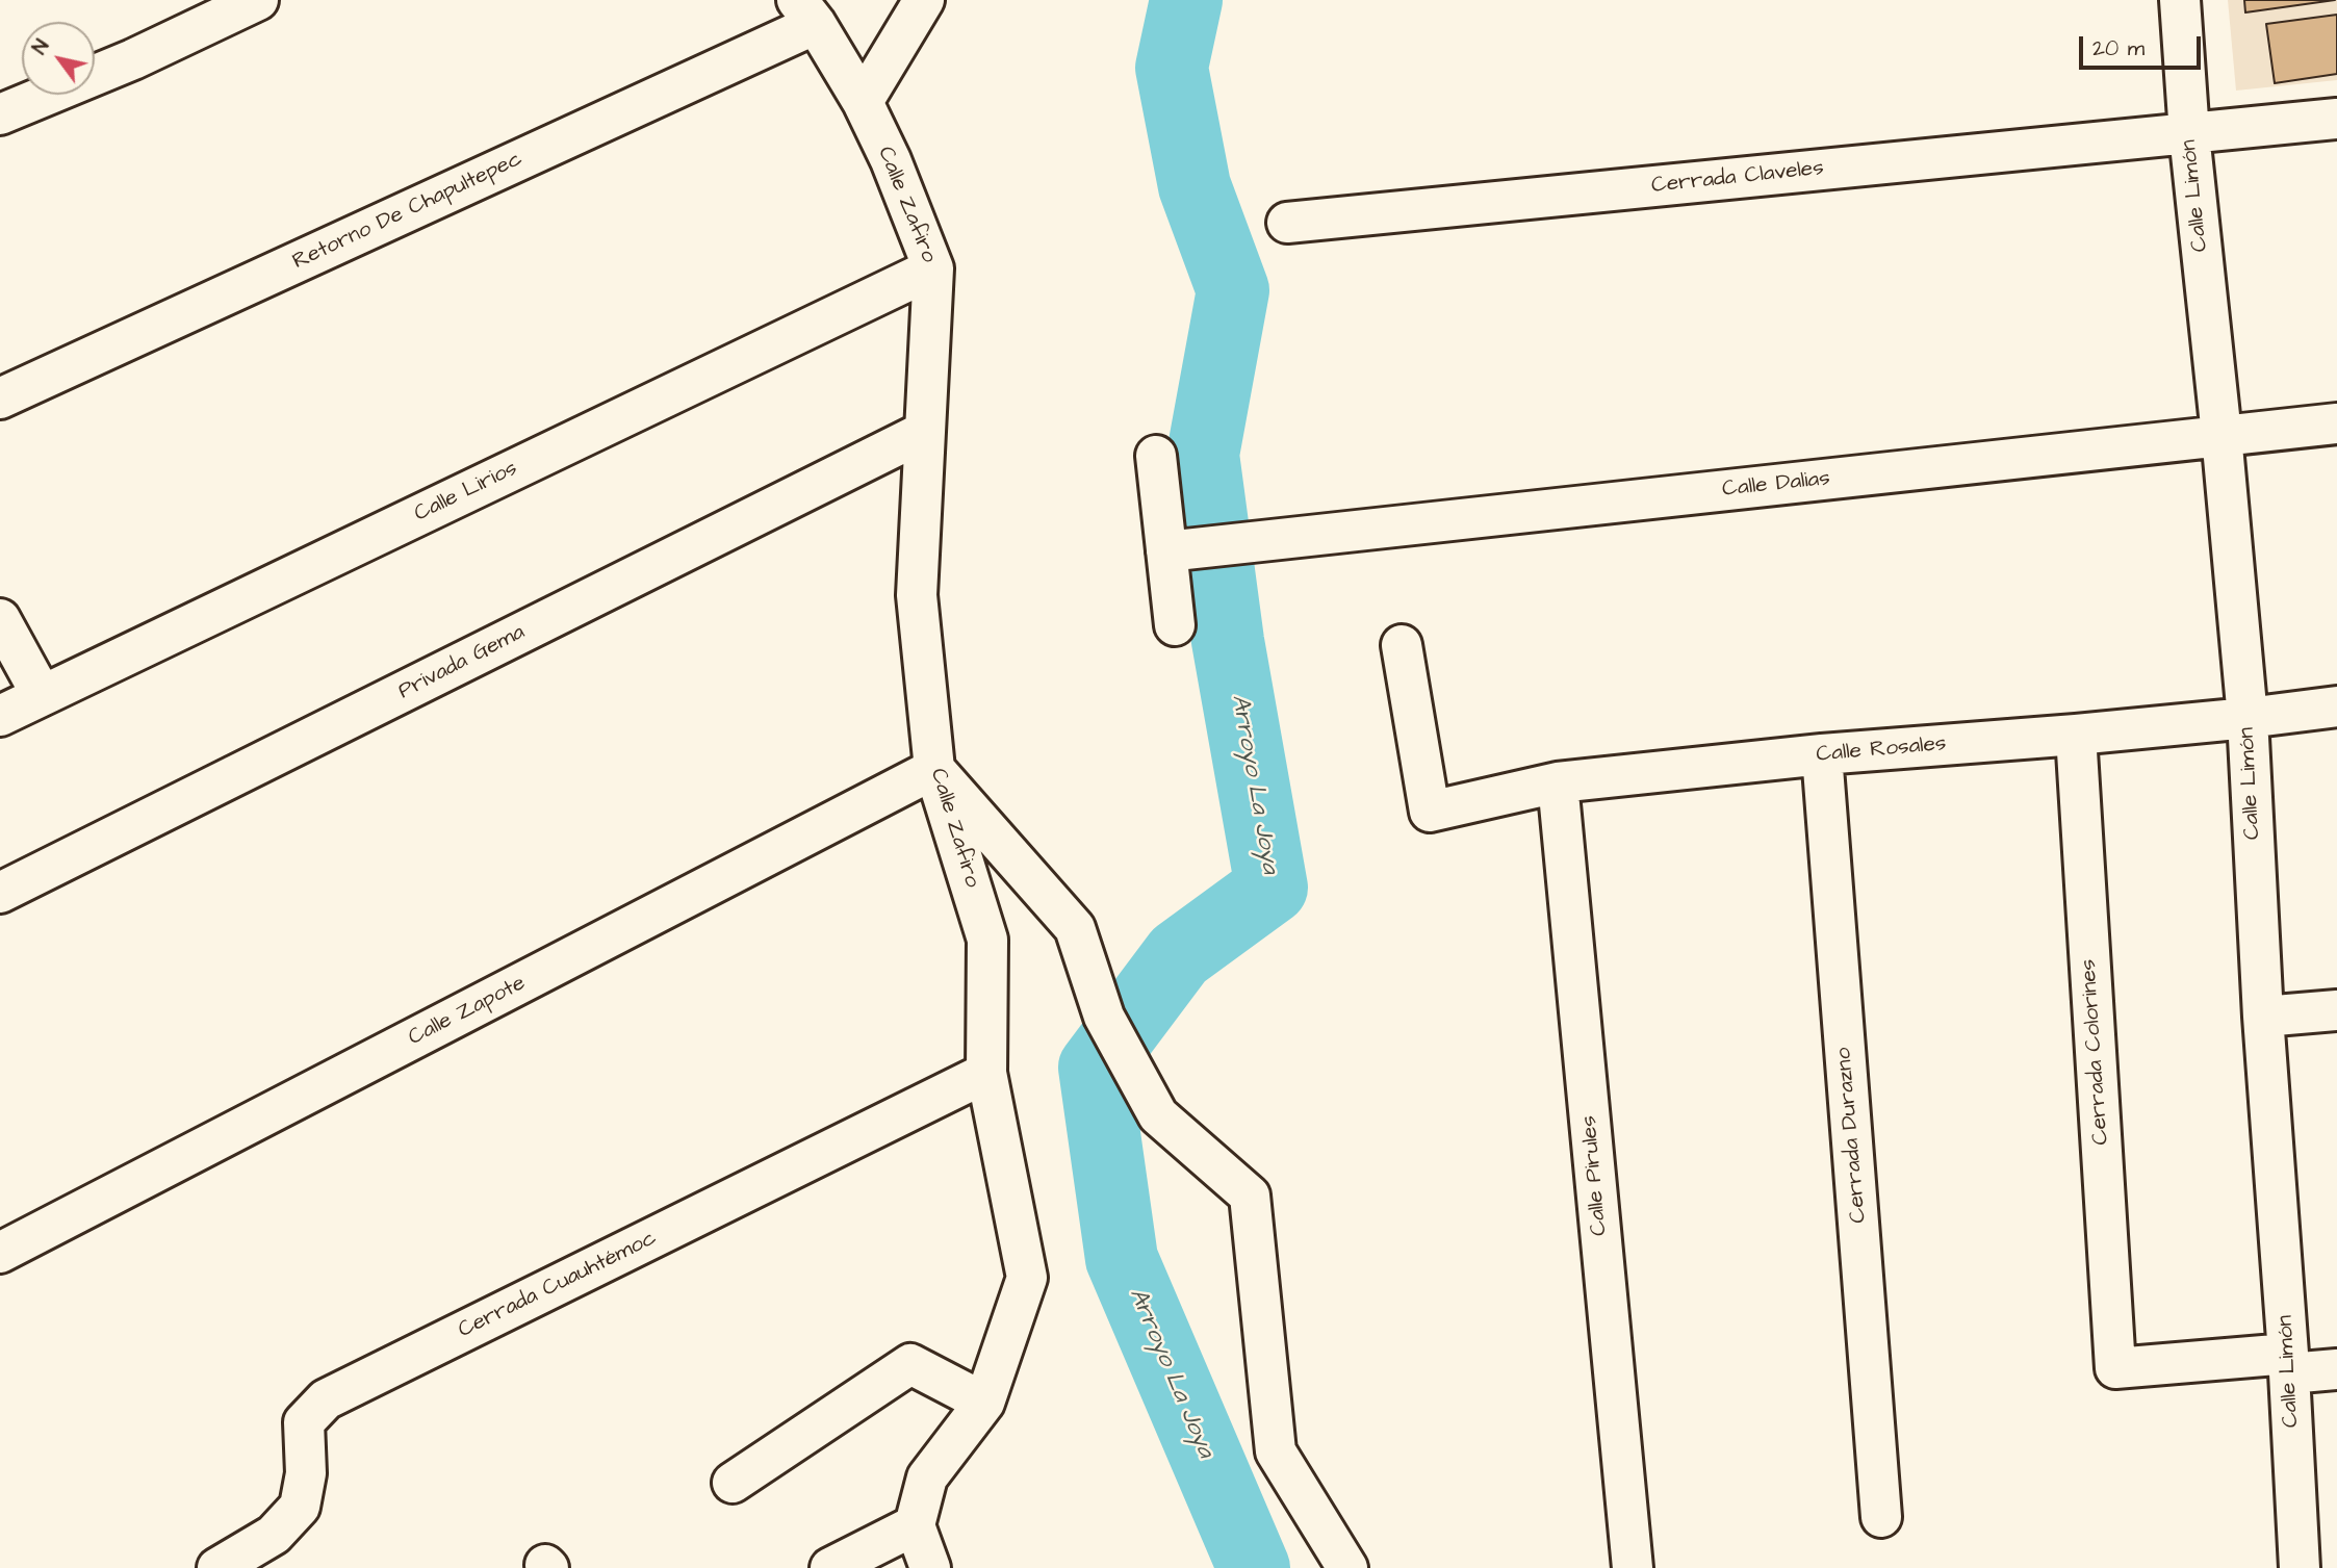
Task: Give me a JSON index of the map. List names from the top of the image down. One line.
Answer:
{"streets":{"street":["Cerrada Claveles","Calle Limón","Calle Zafiro","Retorno De Chapultepec","Calle Dalias","Calle Lirios","Privada Gema","Calle Rosales","Calle Zapote","Cerrada Colorines","Cerrada Durazno","Calle Pirules","Cerrada Cuauhtémoc"]},"crossings":[["Cerrada Claveles","Calle Limón"],["Calle Limón","Calle Dalias"],["Calle Limón","Calle Rosales"],["Calle Limón","Cerrada Colorines"],["Calle Zafiro","Retorno De Chapultepec"],["Calle Zafiro","Calle Lirios"],["Calle Zafiro","Privada Gema"],["Calle Zafiro","Calle Zapote"],["Calle Zafiro","Cerrada Cuauhtémoc"],["Calle Rosales","Cerrada Colorines"],["Calle Rosales","Cerrada Durazno"],["Calle Rosales","Calle Pirules"]],"water":["Arroyo La Joya"],"scale_bar":"20 m","north":"top left"}
